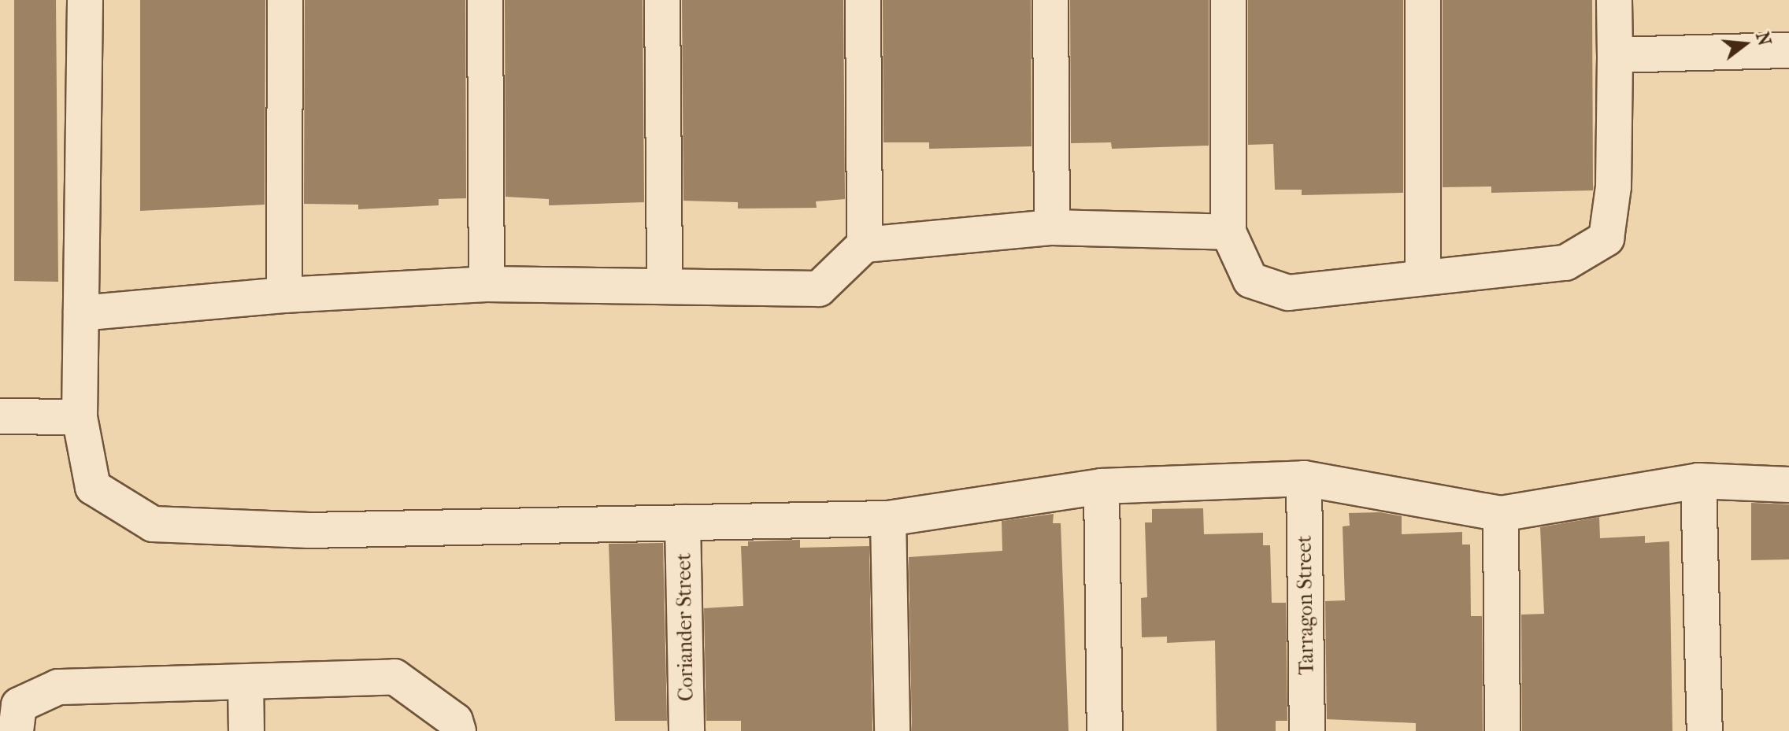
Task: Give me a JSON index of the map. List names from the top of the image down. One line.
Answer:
{"streets":{"street":["Tarragon Street","Coriander Street"]},"north":"right"}
